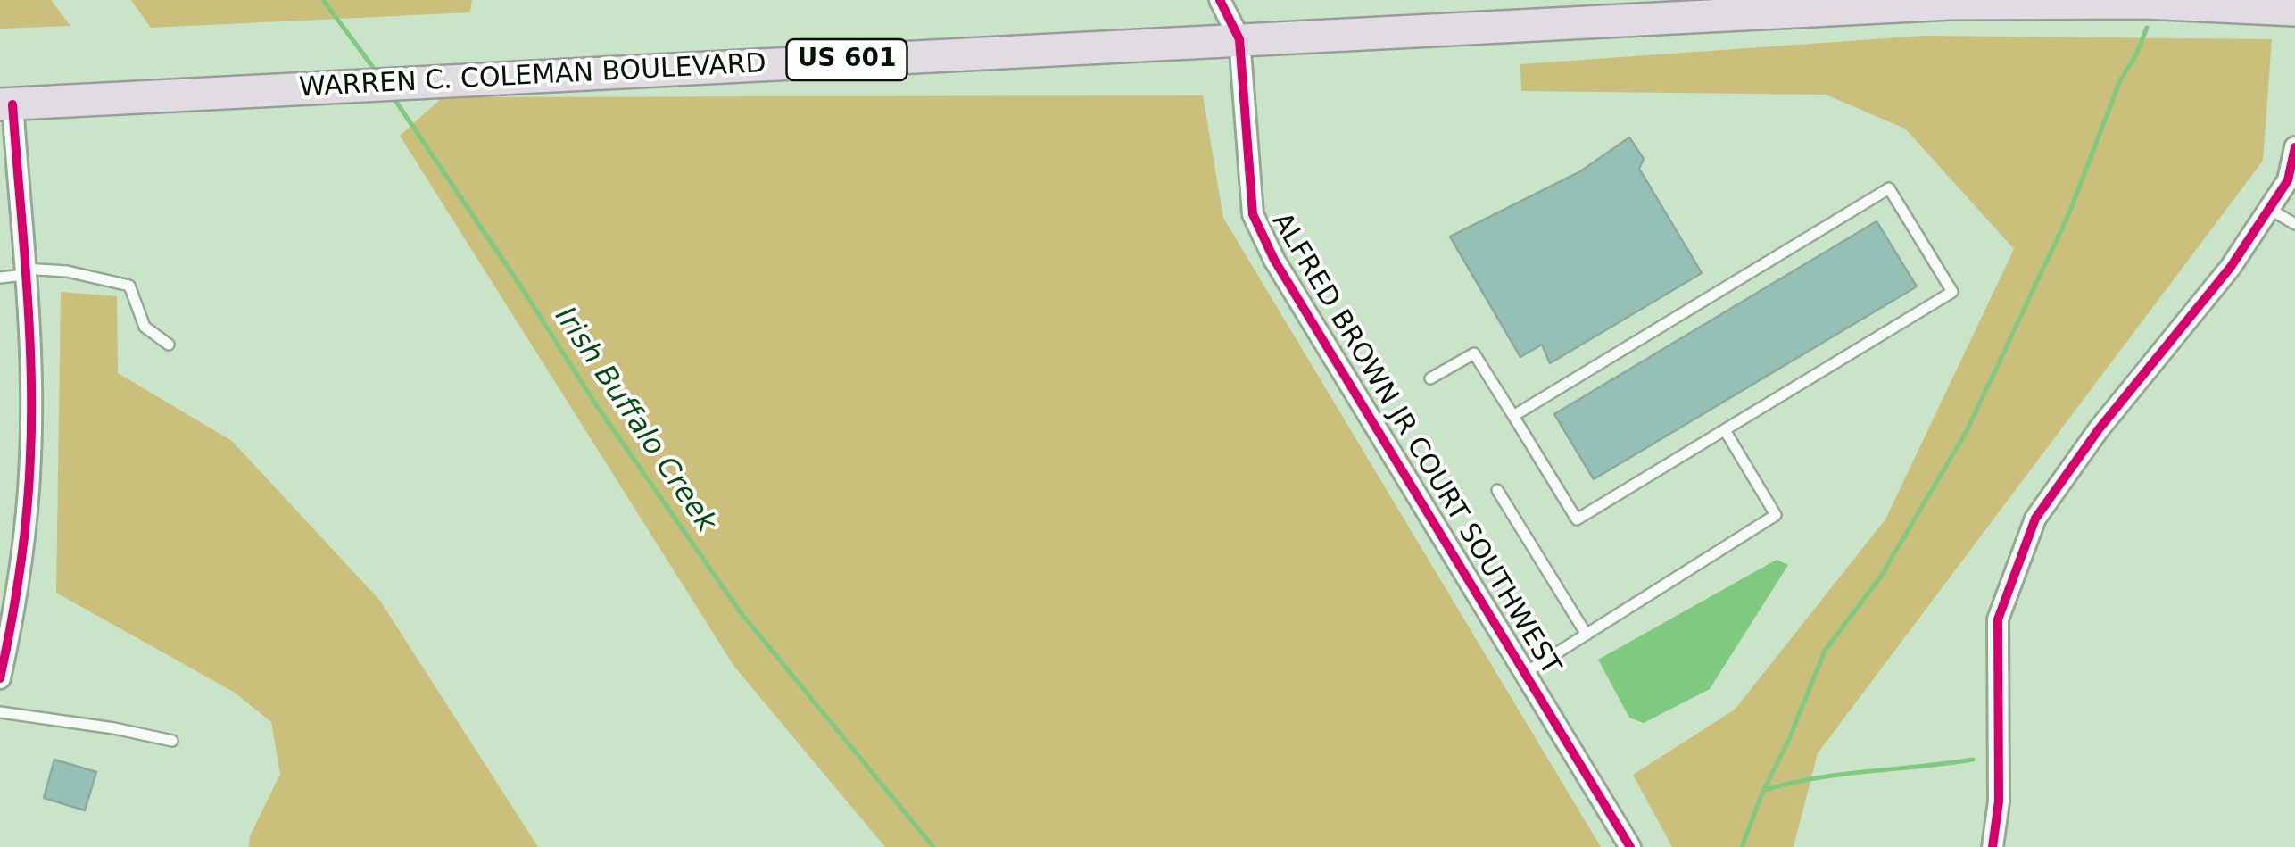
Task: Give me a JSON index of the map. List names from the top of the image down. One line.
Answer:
{"streets":{"highway":["US 601","WARREN C. COLEMAN BOULEVARD"],"street":["ALFRED BROWN JR COURT SOUTHWEST"]},"crossings":[["WARREN C. COLEMAN BOULEVARD","ALFRED BROWN JR COURT SOUTHWEST"]],"water":["Irish Buffalo Creek"]}
